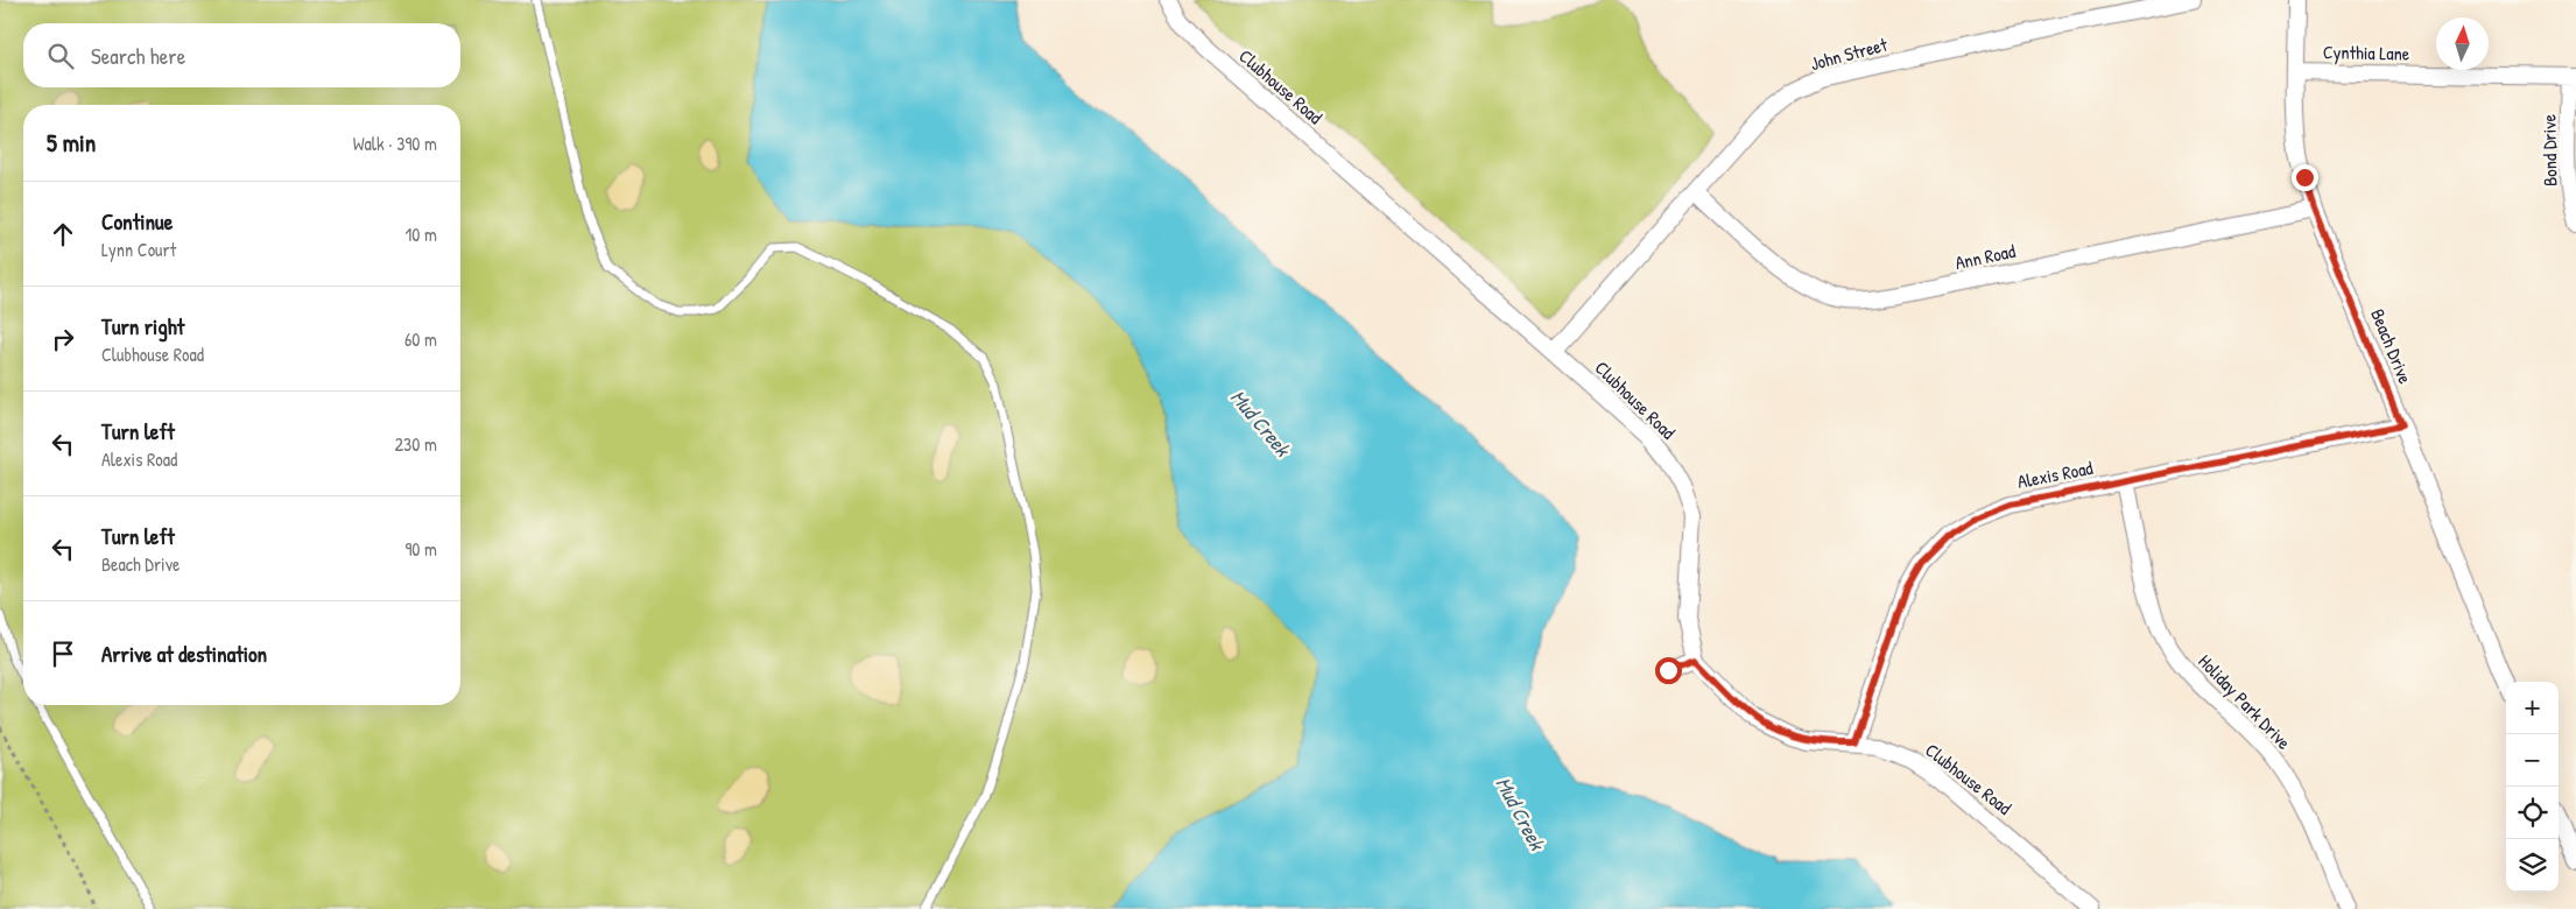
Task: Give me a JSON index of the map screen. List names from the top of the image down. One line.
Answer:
{"streets":{"street":["Cynthia Lane","John Street","Clubhouse Road","Bond Drive","Ann Road","Beach Drive","Alexis Road","Holiday Park Drive"]},"crossings":[["Cynthia Lane","Bond Drive"],["Cynthia Lane","Beach Drive"],["John Street","Clubhouse Road"],["John Street","Ann Road"],["Clubhouse Road","Alexis Road"],["Ann Road","Beach Drive"],["Beach Drive","Alexis Road"],["Alexis Road","Holiday Park Drive"]],"water":["Mud Creek"],"north":"top","page":{"search":"Search here","heading":["5 min","Walk · 390 m"],"list":[["Continue","Lynn Court","10 m"],["Turn right","Clubhouse Road","60 m"],["Turn left","Alexis Road","230 m"],["Turn left","Beach Drive","90 m"],"Arrive at destination"],"map_buttons":["+","−"]}}
